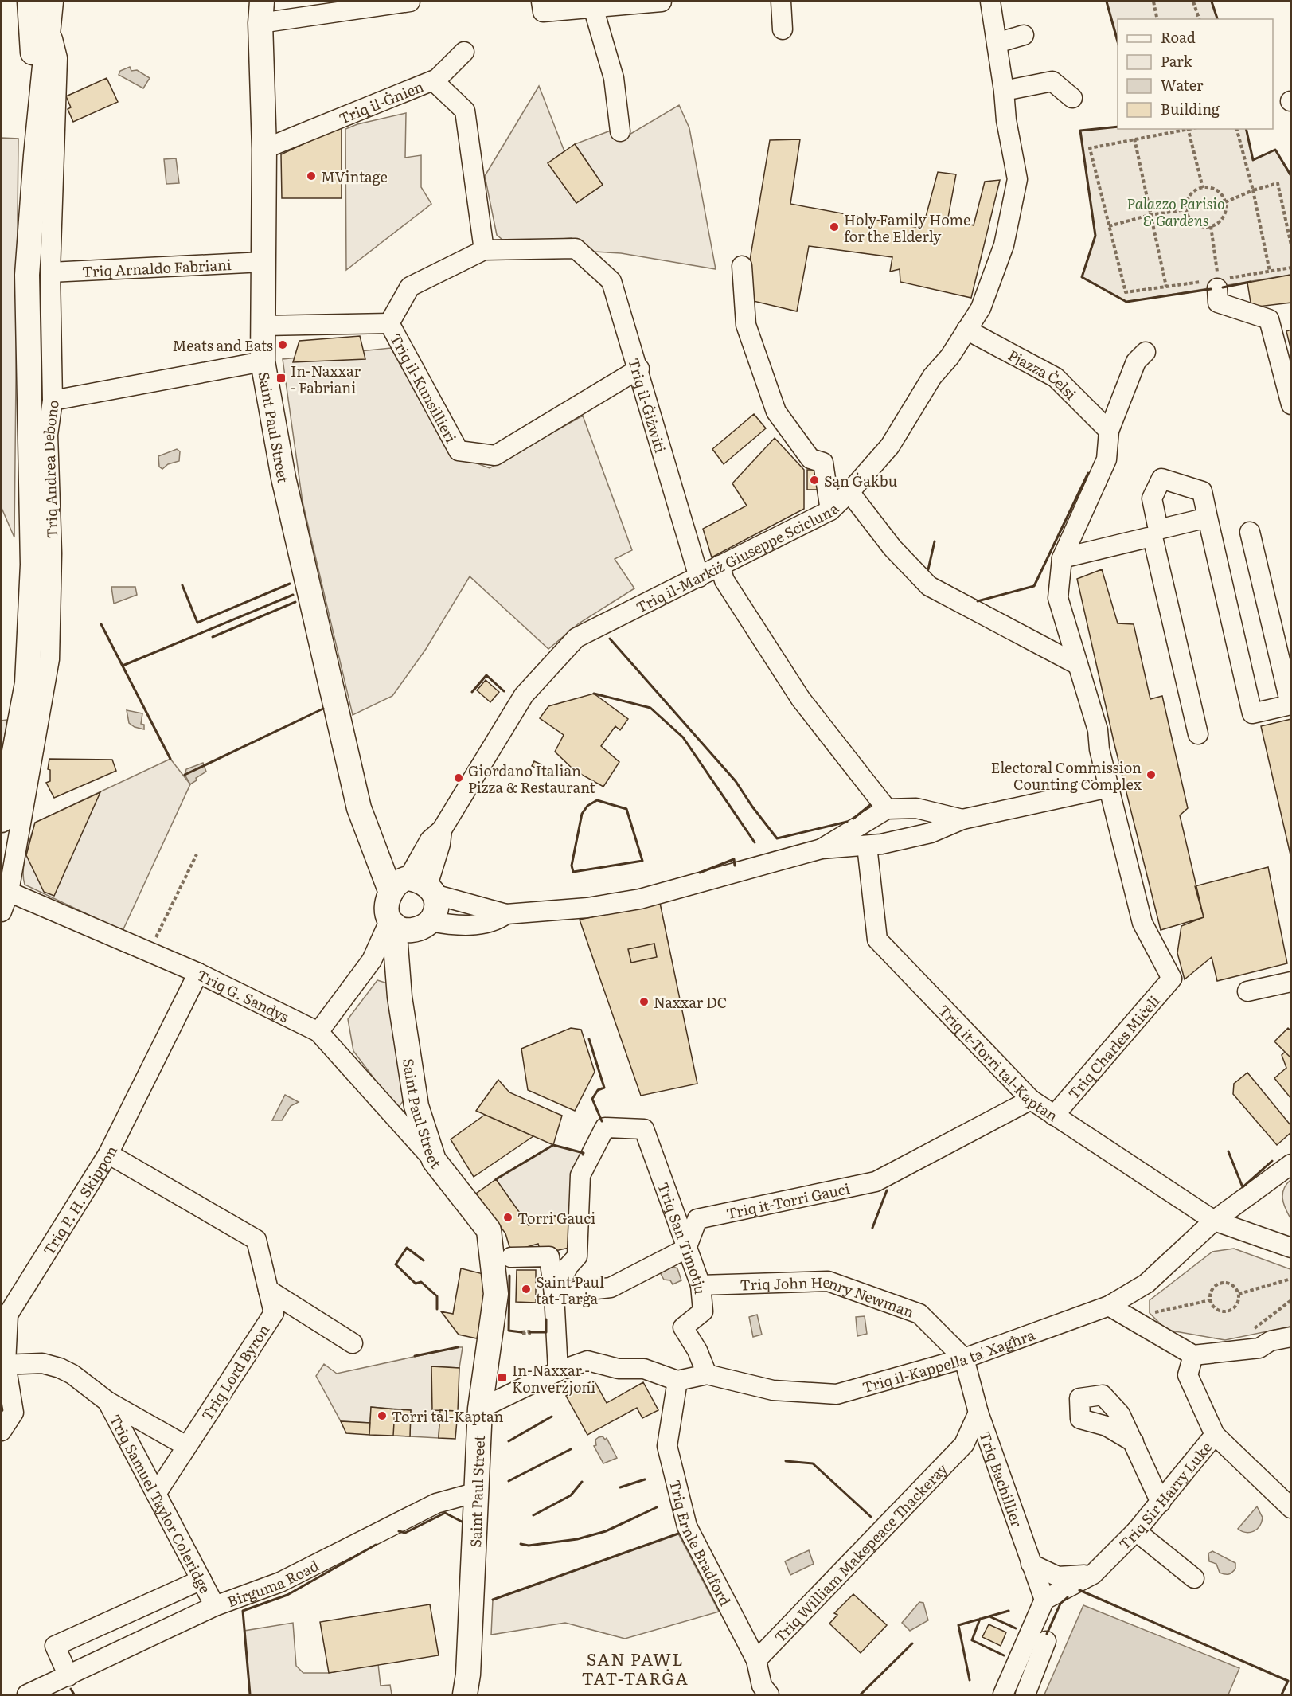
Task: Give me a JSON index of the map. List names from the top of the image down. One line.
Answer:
{"streets":{"main road":["Saint Paul Street","Triq Andrea Debono"],"street":["Triq il-Ġnien","Triq Arnaldo Fabriani","Pjazza Ċelsi","Triq il-Kunsillieri","Triq il-Ġiżwiti","Triq il-Markiż Giuseppe Scicluna","Triq G. Sandys","Triq Charles Miċeli","Triq it-Torri tal-Kaptan","Triq P. H. Skippon","Triq it-Torri Gauci","Triq San Timotju","Triq John Henry Newman","Triq il-Kappella ta' Xagħra","Triq Lord Byron","Triq Bachillier","Triq Sir Harry Luke","Triq Samuel Taylor Coleridge","Triq Ernle Bradford","Triq William Makepeace Thackeray","Birguma Road"]},"crossings":[["Triq il-Ġnien","Triq il-Ġiżwiti"],["Triq il-Ġnien","Saint Paul Street"],["Triq Arnaldo Fabriani","Saint Paul Street"],["Triq Arnaldo Fabriani","Triq Andrea Debono"],["Pjazza Ċelsi","Triq il-Markiż Giuseppe Scicluna"],["Triq il-Kunsillieri","Triq il-Ġiżwiti"],["Triq il-Ġiżwiti","Triq il-Markiż Giuseppe Scicluna"],["Saint Paul Street","Triq il-Markiż Giuseppe Scicluna"],["Saint Paul Street","Triq G. Sandys"],["Saint Paul Street","Birguma Road"],["Triq Andrea Debono","Triq G. Sandys"],["Triq G. Sandys","Triq P. H. Skippon"],["Triq Charles Miċeli","Triq it-Torri tal-Kaptan"],["Triq it-Torri tal-Kaptan","Triq it-Torri Gauci"],["Triq it-Torri tal-Kaptan","Triq il-Kappella ta' Xagħra"],["Triq P. H. Skippon","Triq Lord Byron"],["Triq P. H. Skippon","Triq Samuel Taylor Coleridge"],["Triq it-Torri Gauci","Triq San Timotju"],["Triq San Timotju","Triq John Henry Newman"],["Triq San Timotju","Triq il-Kappella ta' Xagħra"],["Triq John Henry Newman","Triq il-Kappella ta' Xagħra"],["Triq John Henry Newman","Triq Bachillier"],["Triq il-Kappella ta' Xagħra","Triq Bachillier"],["Triq il-Kappella ta' Xagħra","Triq Ernle Bradford"],["Triq Lord Byron","Triq Samuel Taylor Coleridge"],["Triq Bachillier","Triq Sir Harry Luke"],["Triq Bachillier","Triq William Makepeace Thackeray"],["Triq Samuel Taylor Coleridge","Birguma Road"],["Triq Ernle Bradford","Triq William Makepeace Thackeray"]],"districts":["SAN PAWL TAT-TARĠA"],"parks":["Palazzo Parisio & Gardens"],"places":{"other":["MVintage","Holy Family Home for the Elderly","Meats and Eats","San Ġakbu","Electoral Commission Counting Complex","Giordano Italian Pizza & Restaurant","Naxxar DC","Torri Gauci","Saint Paul tat-Tarġa","Torri tal-Kaptan"],"transit":["In-Naxxar - Fabriani","In-Naxxar - Konverżjoni"]},"legend":["Road","Park","Water","Building"]}
